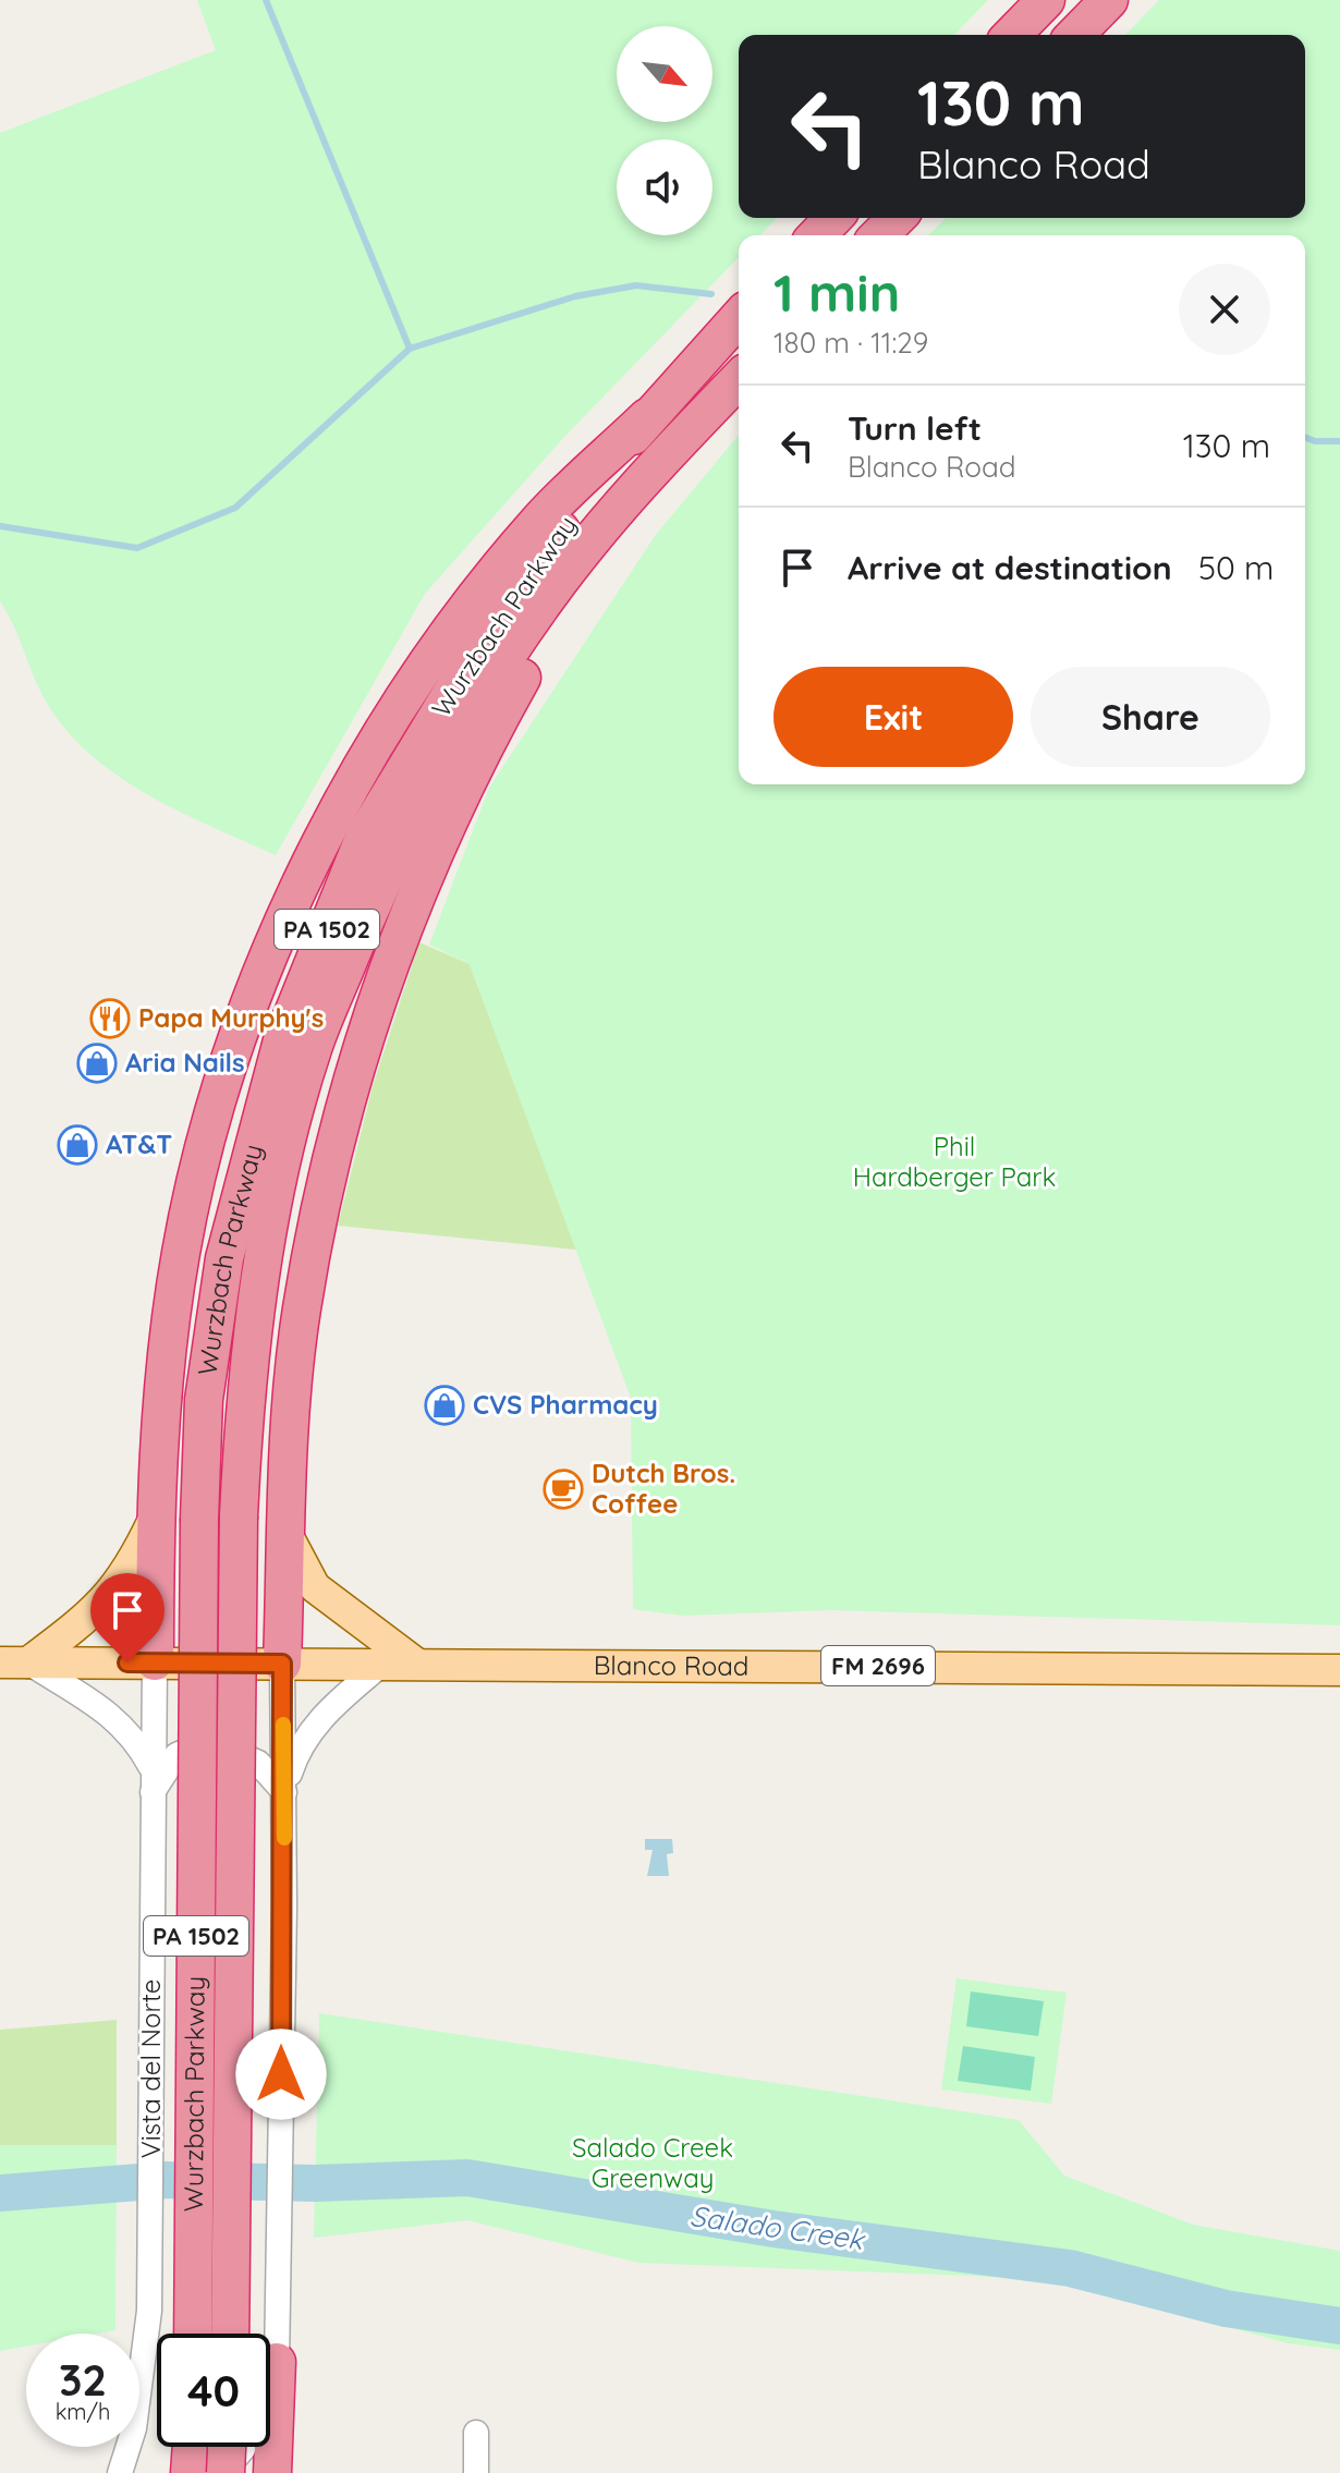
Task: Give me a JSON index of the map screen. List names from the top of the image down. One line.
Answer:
{"streets":{"highway":["Wurzbach Parkway","PA 1502"],"main road":["Blanco Road","FM 2696"],"street":["Vista del Norte"]},"crossings":[["Blanco Road","Vista del Norte"]],"water":["Salado Creek"],"parks":["Phil Hardberger Park","Salado Creek Greenway"],"places":{"restaurant":["Papa Murphy's"],"shop":["Aria Nails","AT&T","CVS Pharmacy"],"cafe":["Dutch Bros. Coffee"]},"north":"bottom right","page":{"turn":["130 m","Blanco Road"],"heading":["1 min","180 m · 11:29"],"list":[{"name":"Turn left","note":"Blanco Road","value":"130 m"},{"name":"Arrive at destination","value":"50 m"}],"buttons":["Exit","Share"],"speed":"32 km/h","limit":"40"}}
